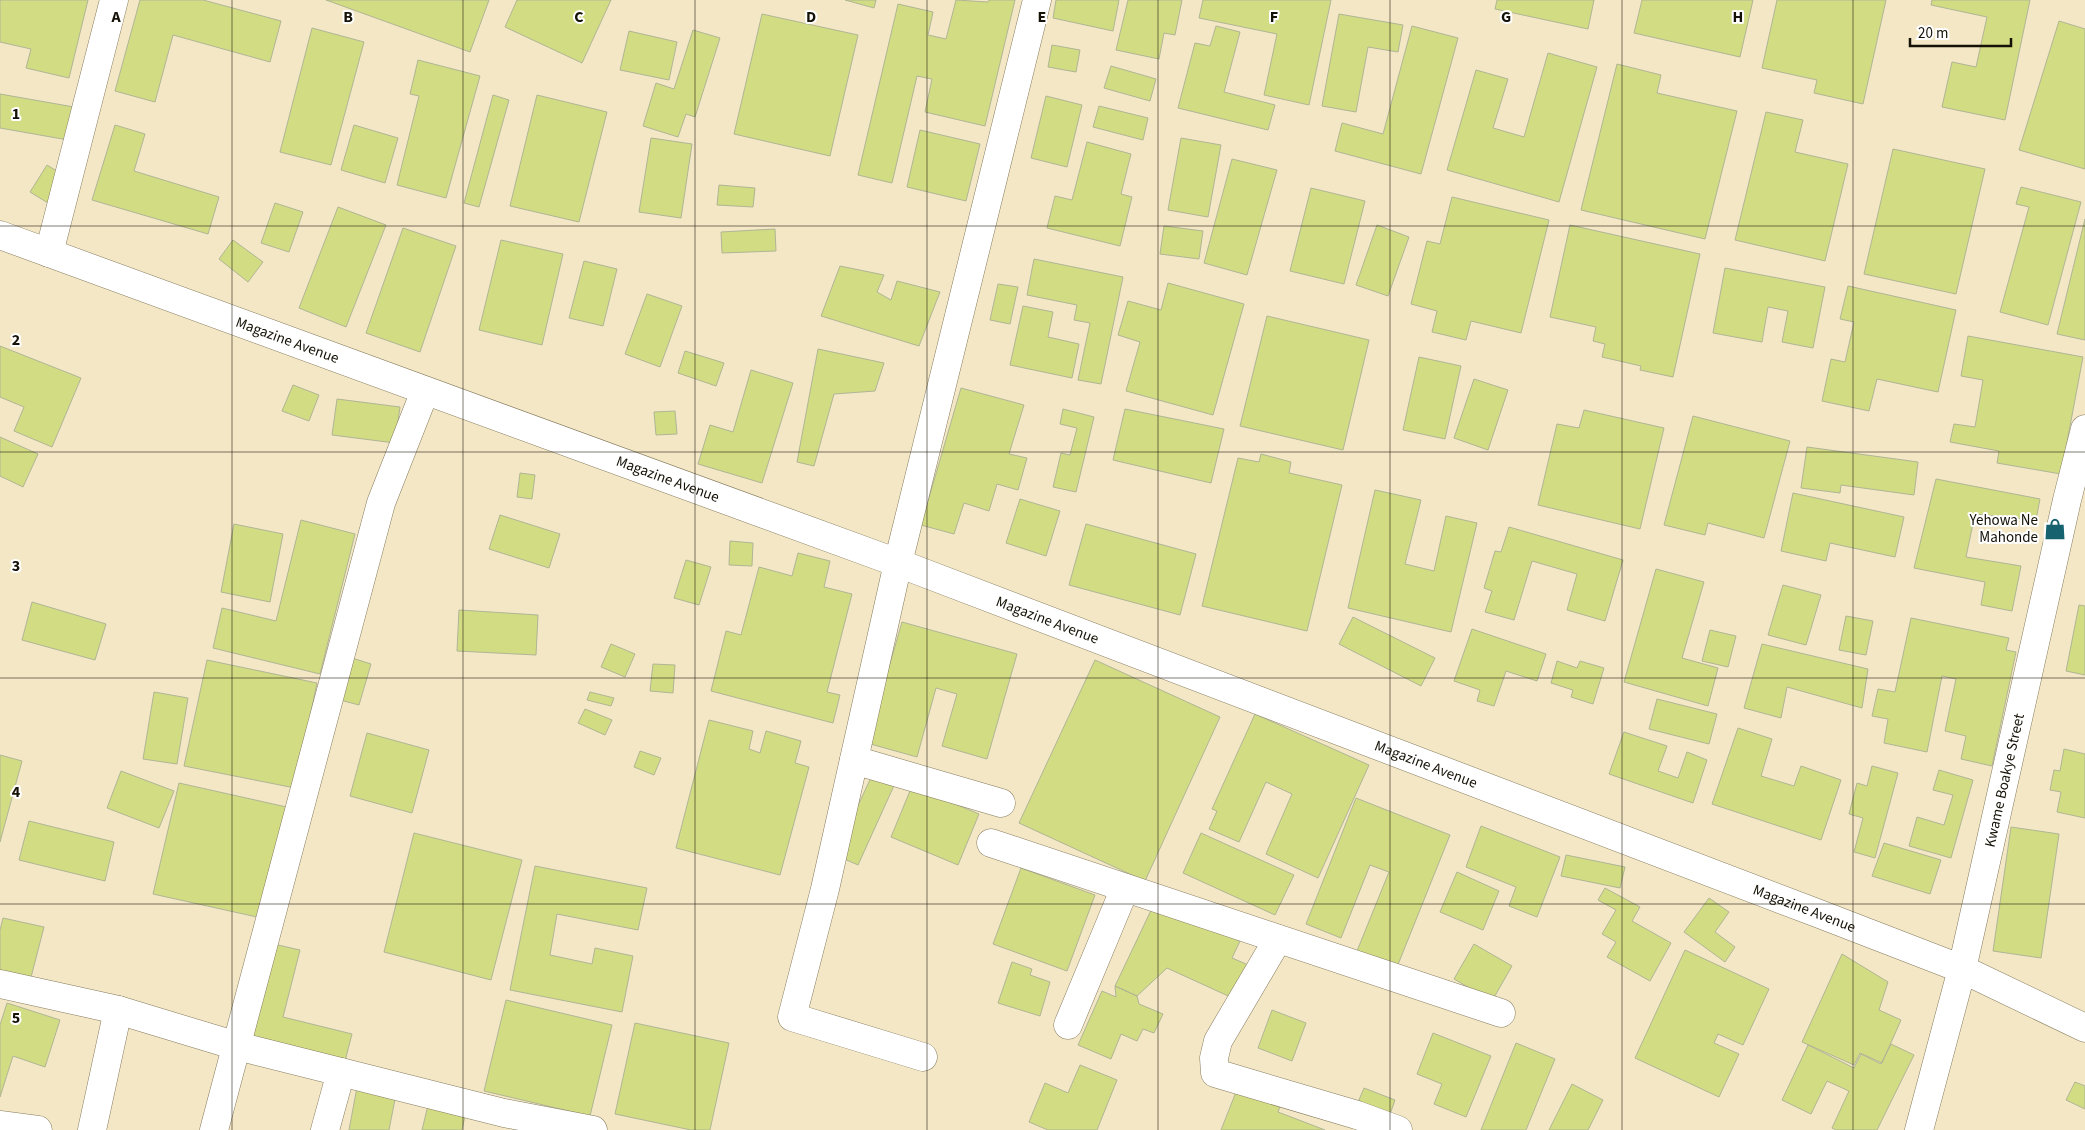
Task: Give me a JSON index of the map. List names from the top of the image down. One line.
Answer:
{"streets":{"street":["Magazine Avenue","Kwame Boakye Street"]},"crossings":[["Magazine Avenue","Kwame Boakye Street"]],"places":{"shop":["Yehowa Ne Mahonde"]},"scale_bar":"20 m","grid":{"columns":["A","B","C","D","E","F","G","H"],"rows":["1","2","3","4","5"]}}
